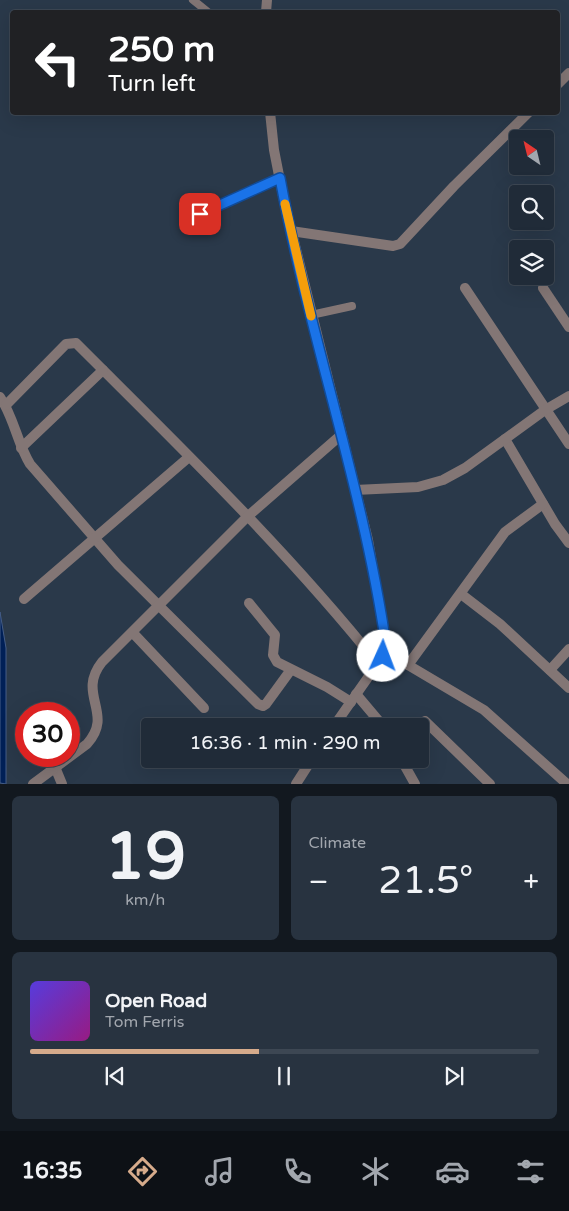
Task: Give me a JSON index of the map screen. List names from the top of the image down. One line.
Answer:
{"north":"top left","page":{"turn":["250 m","Turn left"],"limit":"30","trip":"16:36 · 1 min · 290 m","tile":[["19","km/h"],"Climate"],"heat":["−","21.5°","+"],"song":["Open Road","Tom Ferris"],"tabs":"16:35"}}
